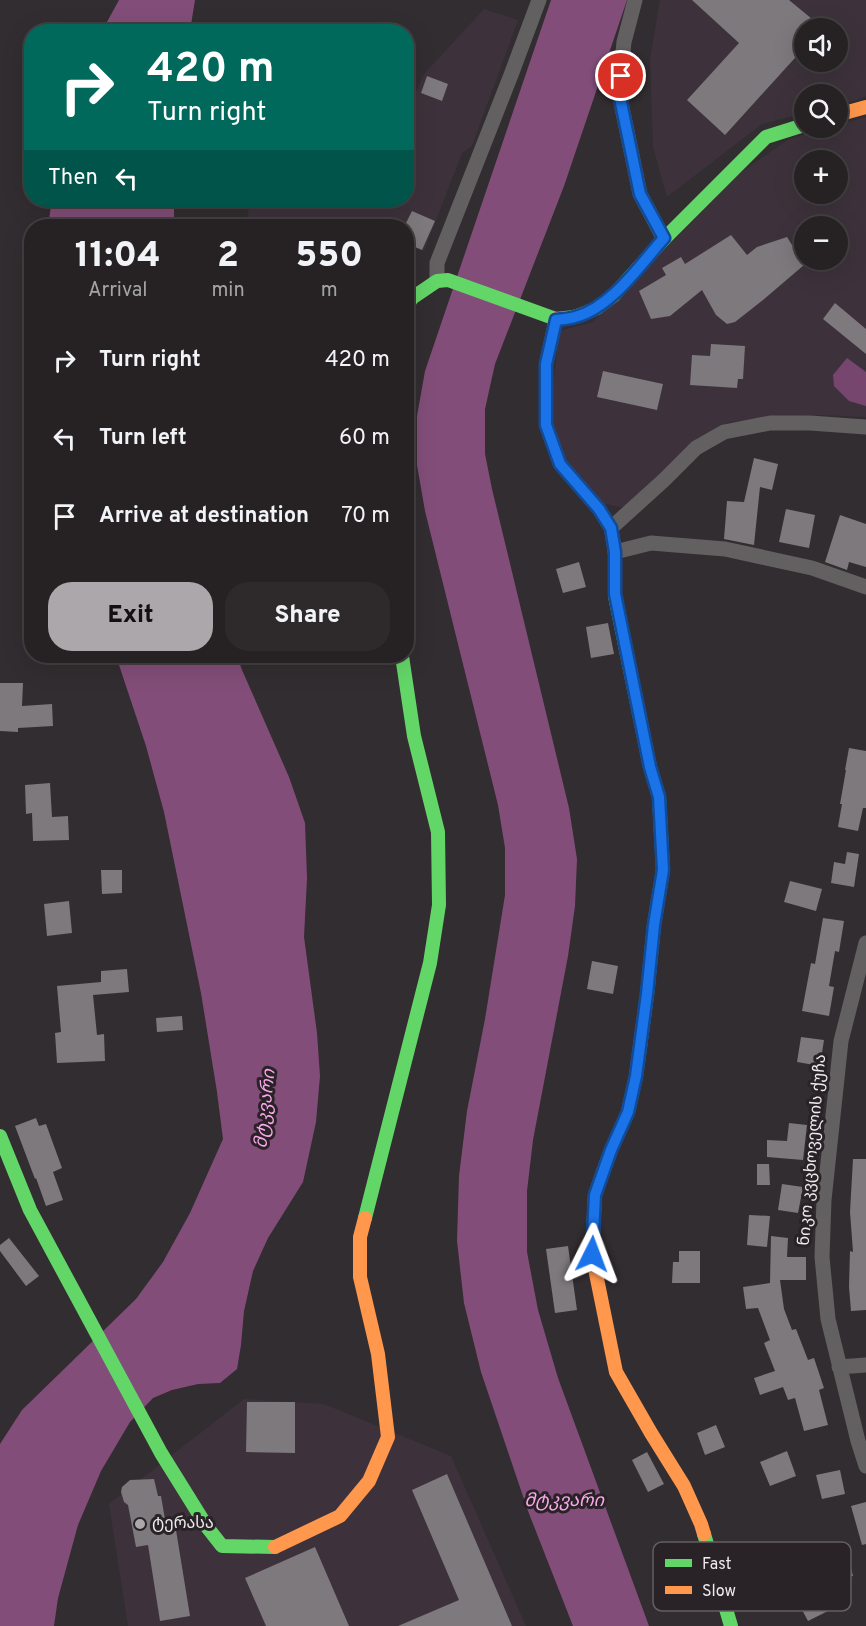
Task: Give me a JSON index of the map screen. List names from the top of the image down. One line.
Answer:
{"streets":{"street":["ნიკო კვცხოველის ქუჩა"]},"water":["მტკვარი"],"places":["ტერასა"],"legend":["Fast","Slow"],"page":{"map_buttons":["+","−"],"turn":["420 m","Turn right"],"then":"Then","eta":["11:04","Arrival","2","min","550","m"],"list":[{"name":"Turn right","value":"420 m"},{"name":"Turn left","value":"60 m"},{"name":"Arrive at destination","value":"70 m"}],"buttons":["Exit","Share"]}}
